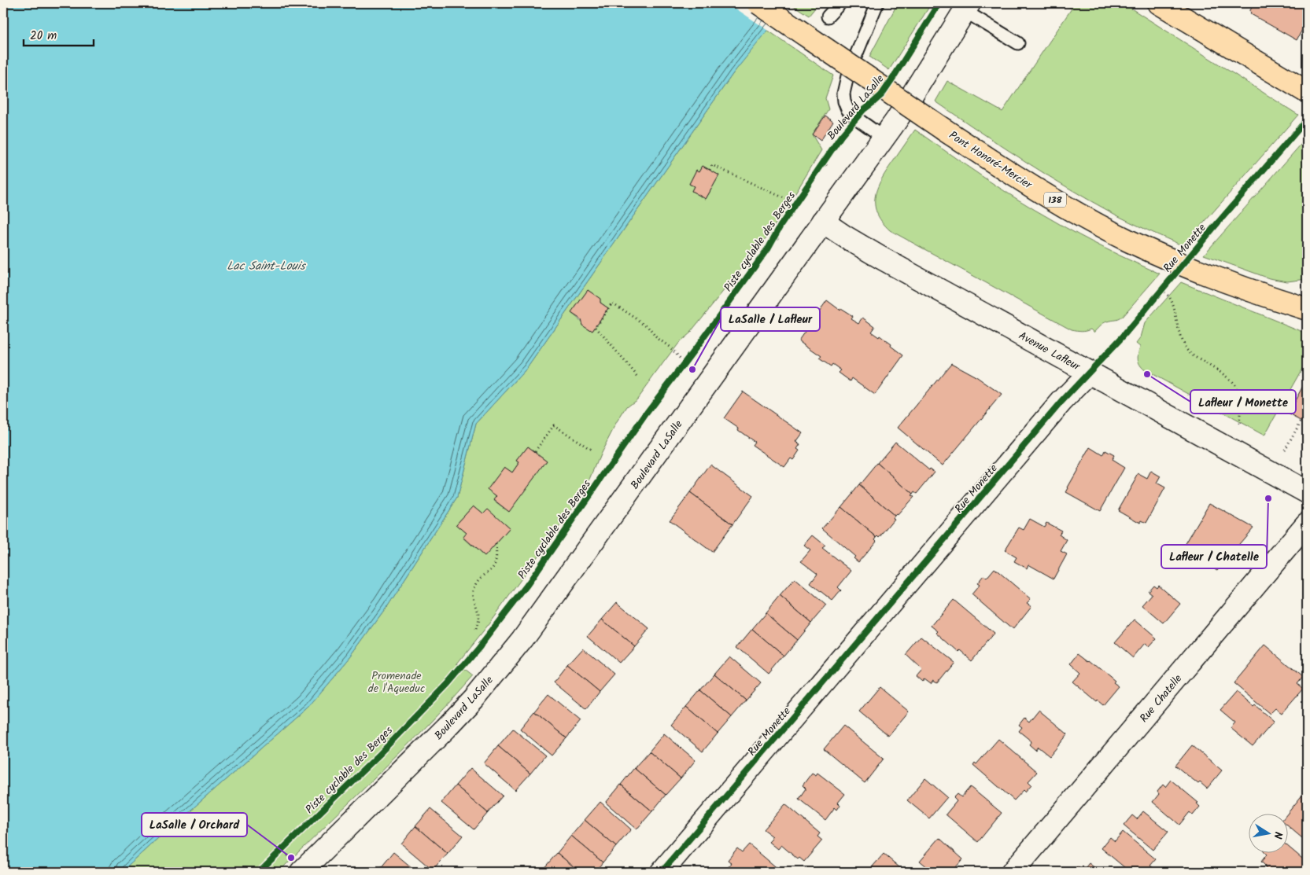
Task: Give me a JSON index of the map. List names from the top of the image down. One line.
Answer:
{"streets":{"highway":["Pont Honoré-Mercier","138"],"main road":["Boulevard LaSalle","Rue Monette","Avenue Lafleur","Rue Chatelle"],"cycle path":["Piste cyclable des Berges"]},"crossings":[["Boulevard LaSalle","Avenue Lafleur"],["Rue Monette","Avenue Lafleur"]],"water":["Lac Saint-Louis"],"parks":["Promenade de l'Aqueduc"],"places":["LaSalle / Lafleur","Lafleur / Monette","Lafleur / Chatelle","LaSalle / Orchard"],"scale_bar":"20 m","north":"right"}
